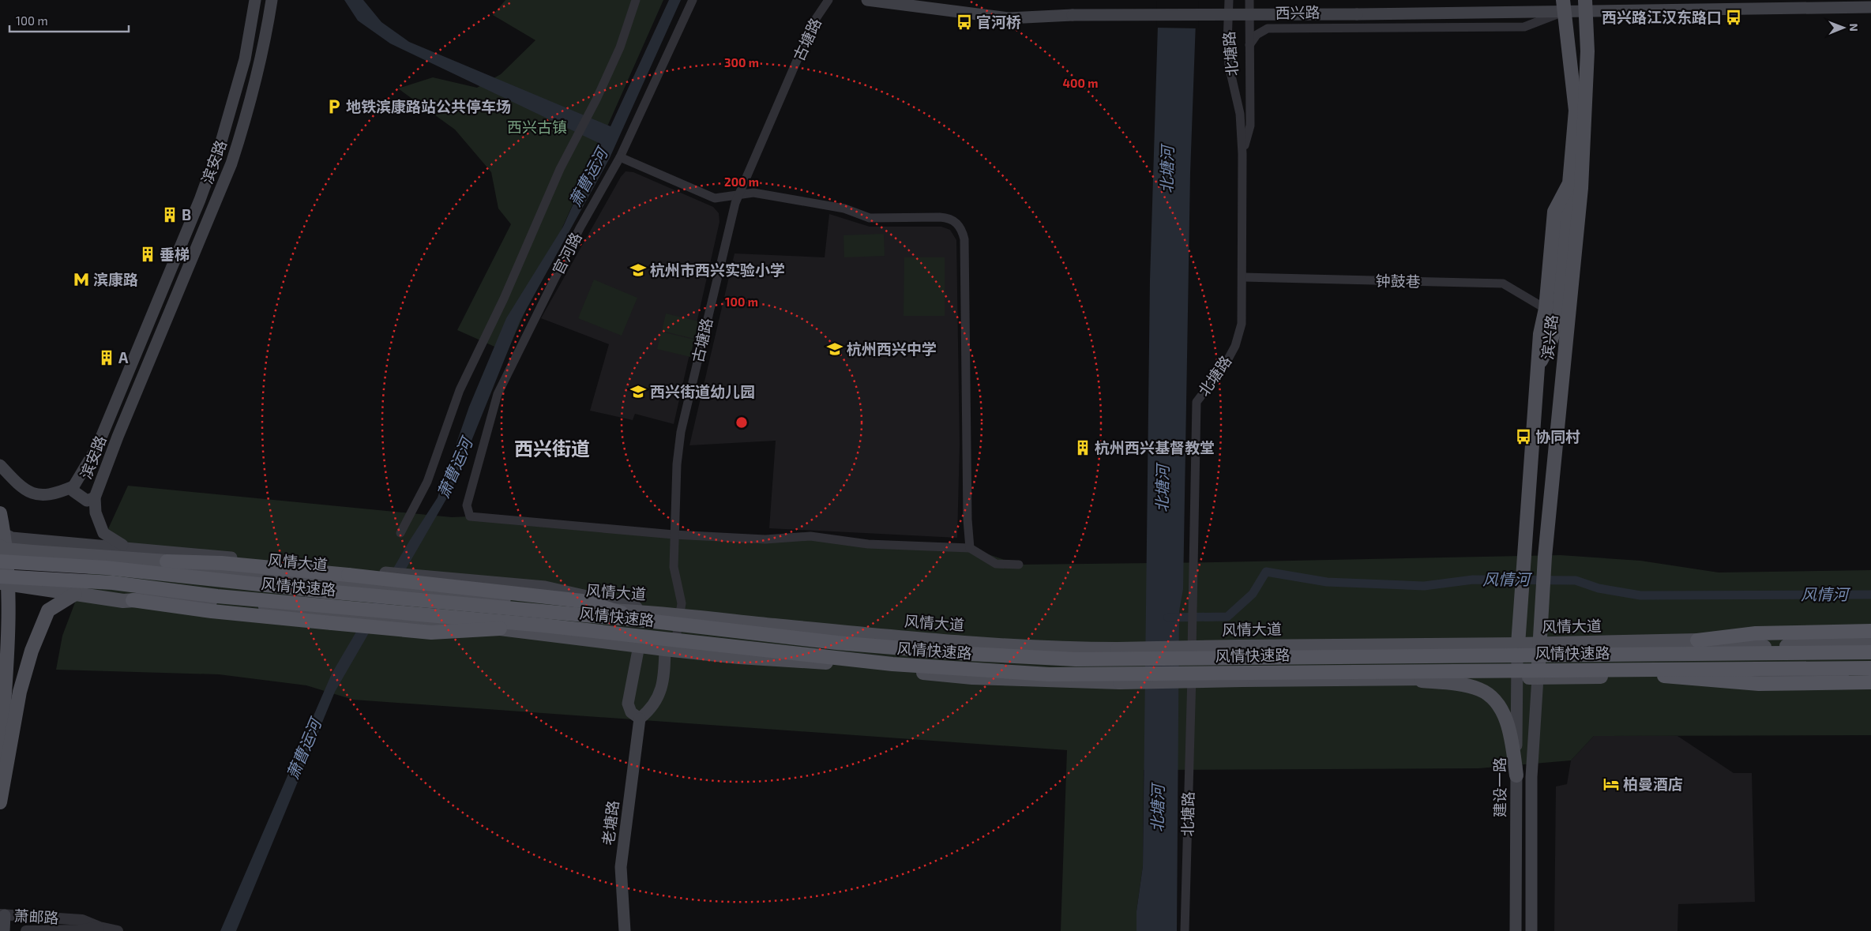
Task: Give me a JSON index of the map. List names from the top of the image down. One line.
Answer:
{"streets":{"highway":["风情快速路"],"main road":["西兴路","滨安路","滨兴路","风情大道","建设一路","老塘路"],"street":["古塘路","北塘路","官河路","钟鼓巷","萧邮路"]},"crossings":[["西兴路","北塘路"],["西兴路","滨兴路"],["古塘路","官河路"],["古塘路","风情大道"],["北塘路","钟鼓巷"],["钟鼓巷","滨兴路"],["滨兴路","风情大道"],["滨兴路","建设一路"],["风情大道","风情快速路"],["风情大道","建设一路"]],"districts":["西兴街道"],"water":["北塘河","萧曹运河","风情河"],"parks":["西兴古镇"],"places":{"bus stop":["西兴路江汉东路口","官河桥","协同村"],"parking":["地铁滨康路站公共停车场"],"building":["B","垂梯","A","杭州西兴基督教堂"],"school or university":["杭州市西兴实验小学","杭州西兴中学","西兴街道幼儿园"],"metro station":["滨康路"],"hotel":["柏曼酒店"]},"scale_bar":"100 m","north":"right","rings":["300 m","400 m","200 m","100 m"]}
